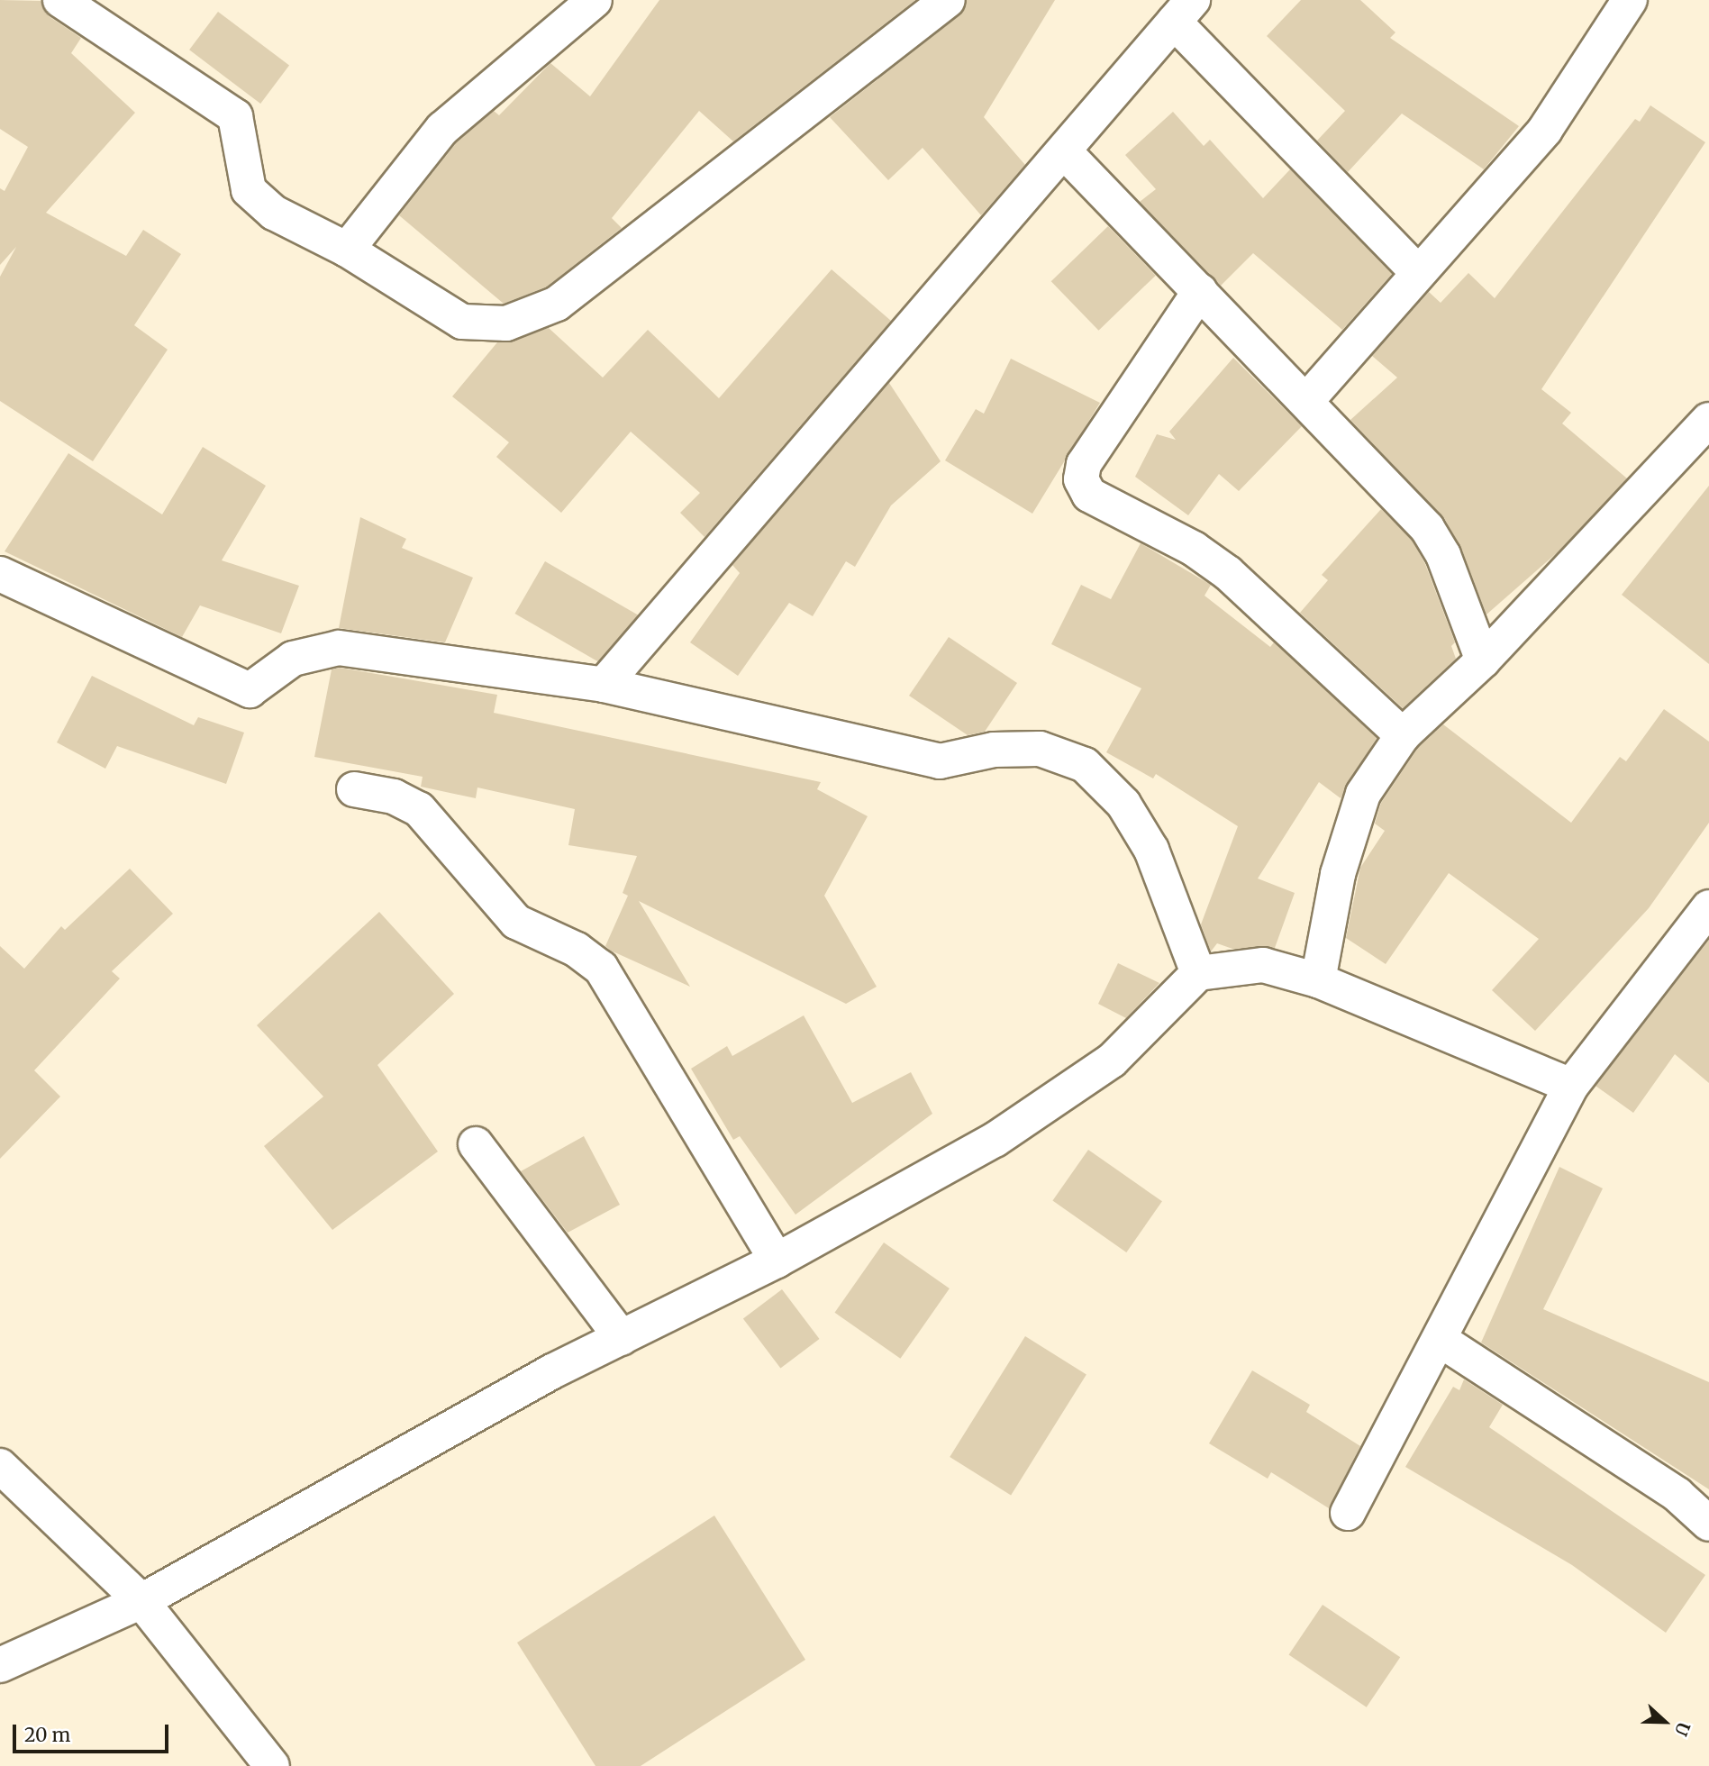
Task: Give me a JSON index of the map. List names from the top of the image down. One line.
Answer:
{"scale_bar":"20 m","north":"right"}
